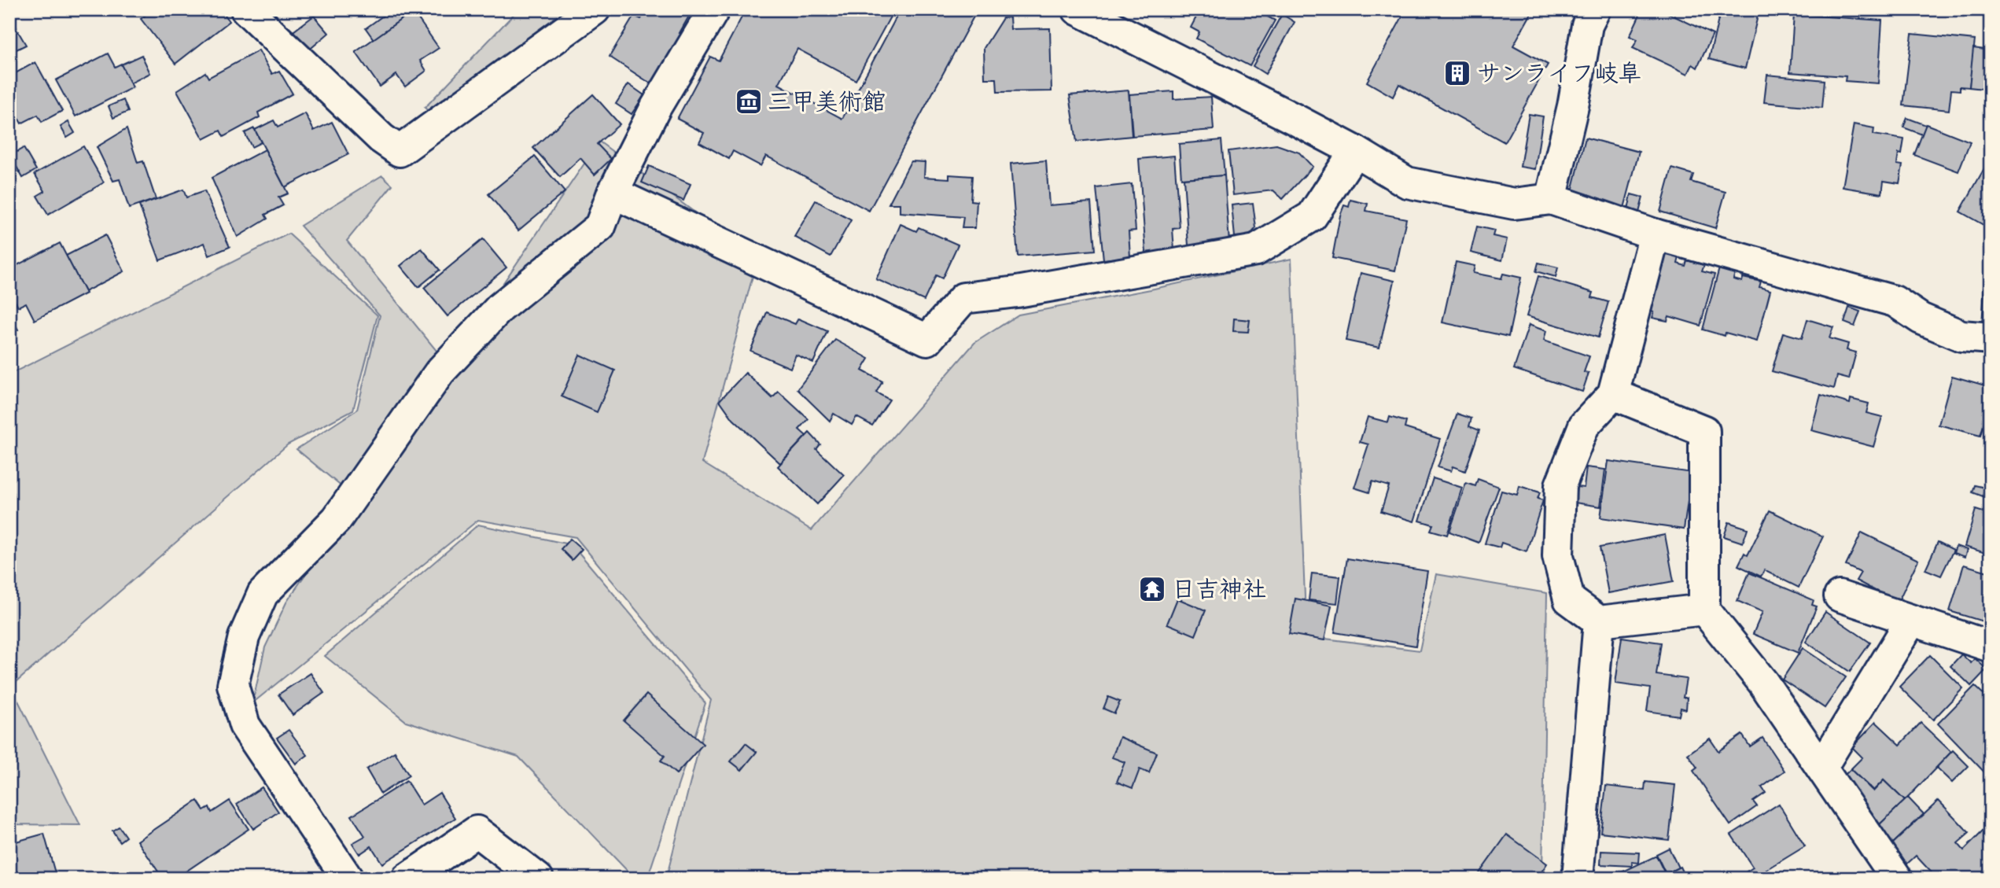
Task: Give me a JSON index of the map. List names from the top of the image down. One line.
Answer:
{"places":{"building":["サンライフ岐阜"],"museum":["三甲美術館"],"temple":["日吉神社"]}}
